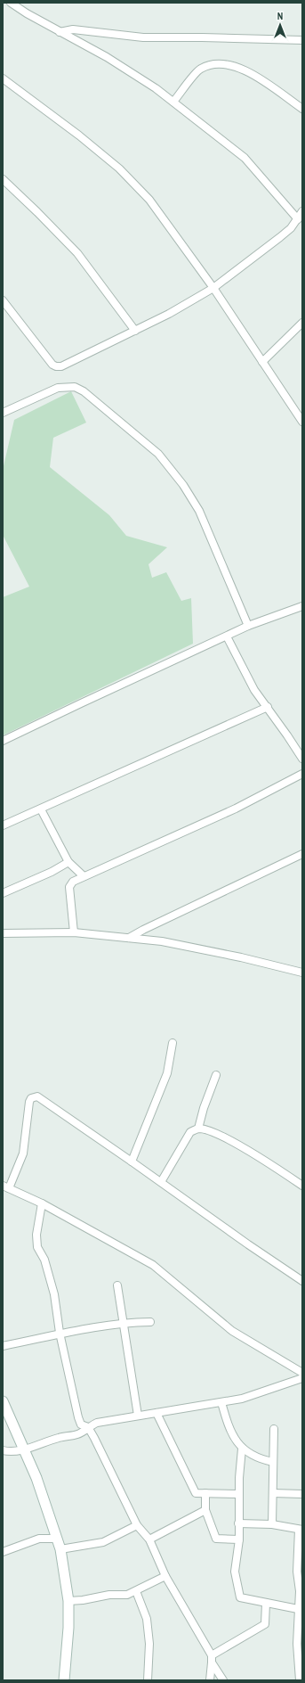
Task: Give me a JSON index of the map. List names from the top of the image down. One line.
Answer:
{"north":"top"}
